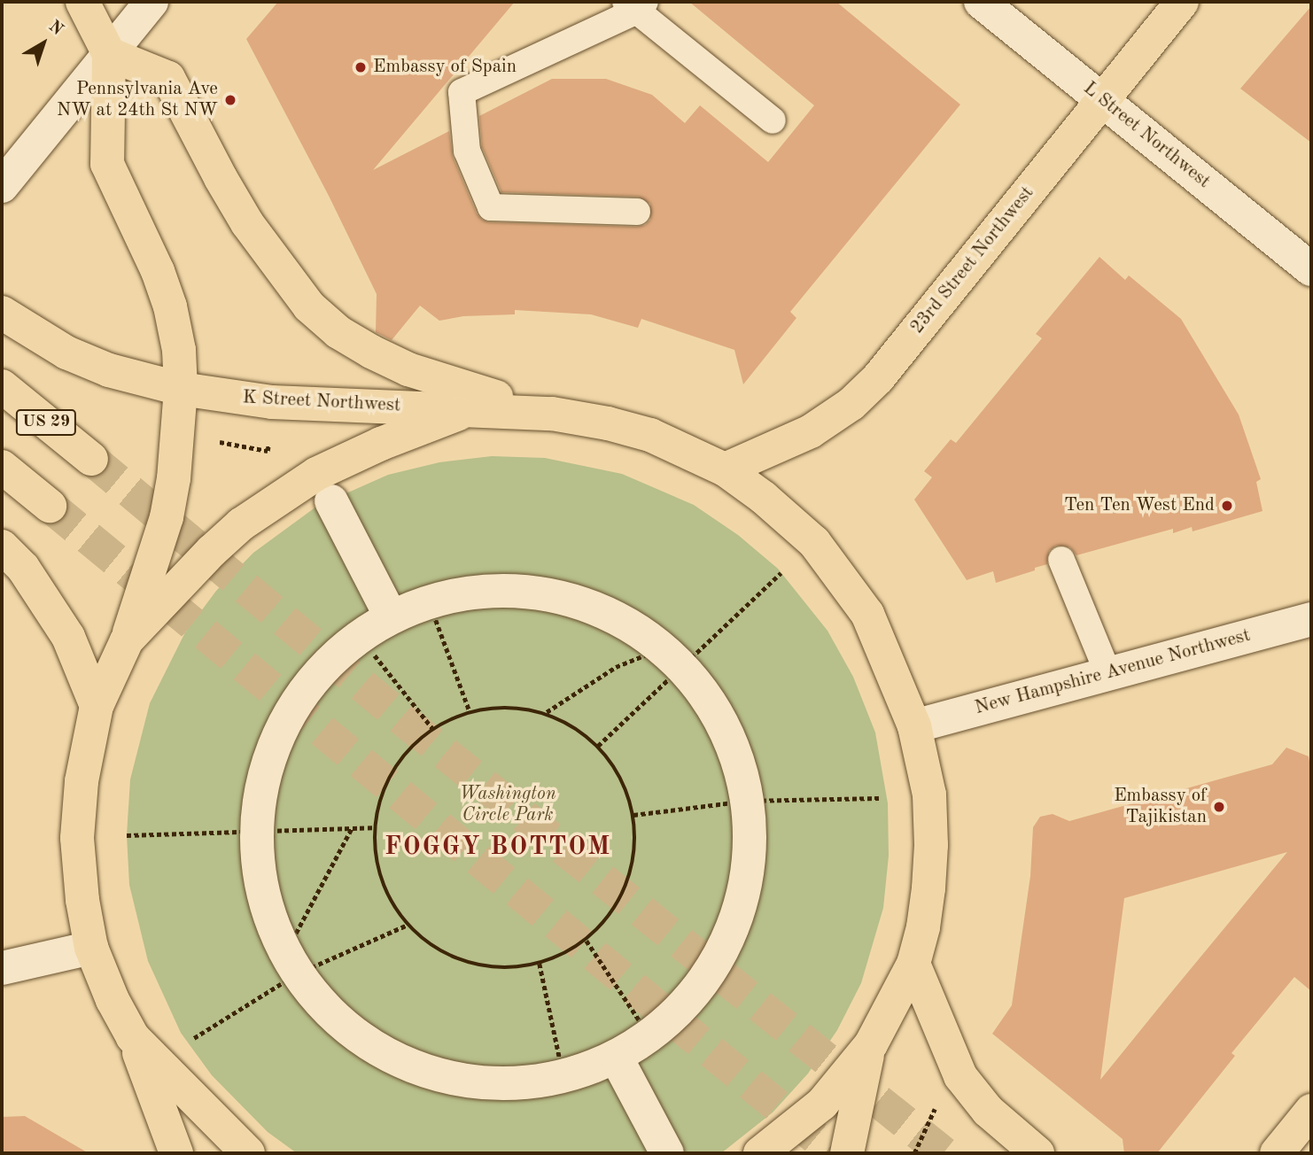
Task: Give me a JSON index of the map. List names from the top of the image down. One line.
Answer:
{"streets":{"main road":["23rd Street Northwest","K Street Northwest","US 29"],"street":["L Street Northwest","New Hampshire Avenue Northwest"]},"crossings":[["L Street Northwest","23rd Street Northwest"]],"districts":["FOGGY BOTTOM"],"parks":["Washington Circle Park"],"places":["Embassy of Spain","Pennsylvania Ave NW at 24th St NW","Ten Ten West End","Embassy of Tajikistan"],"north":"top right"}
